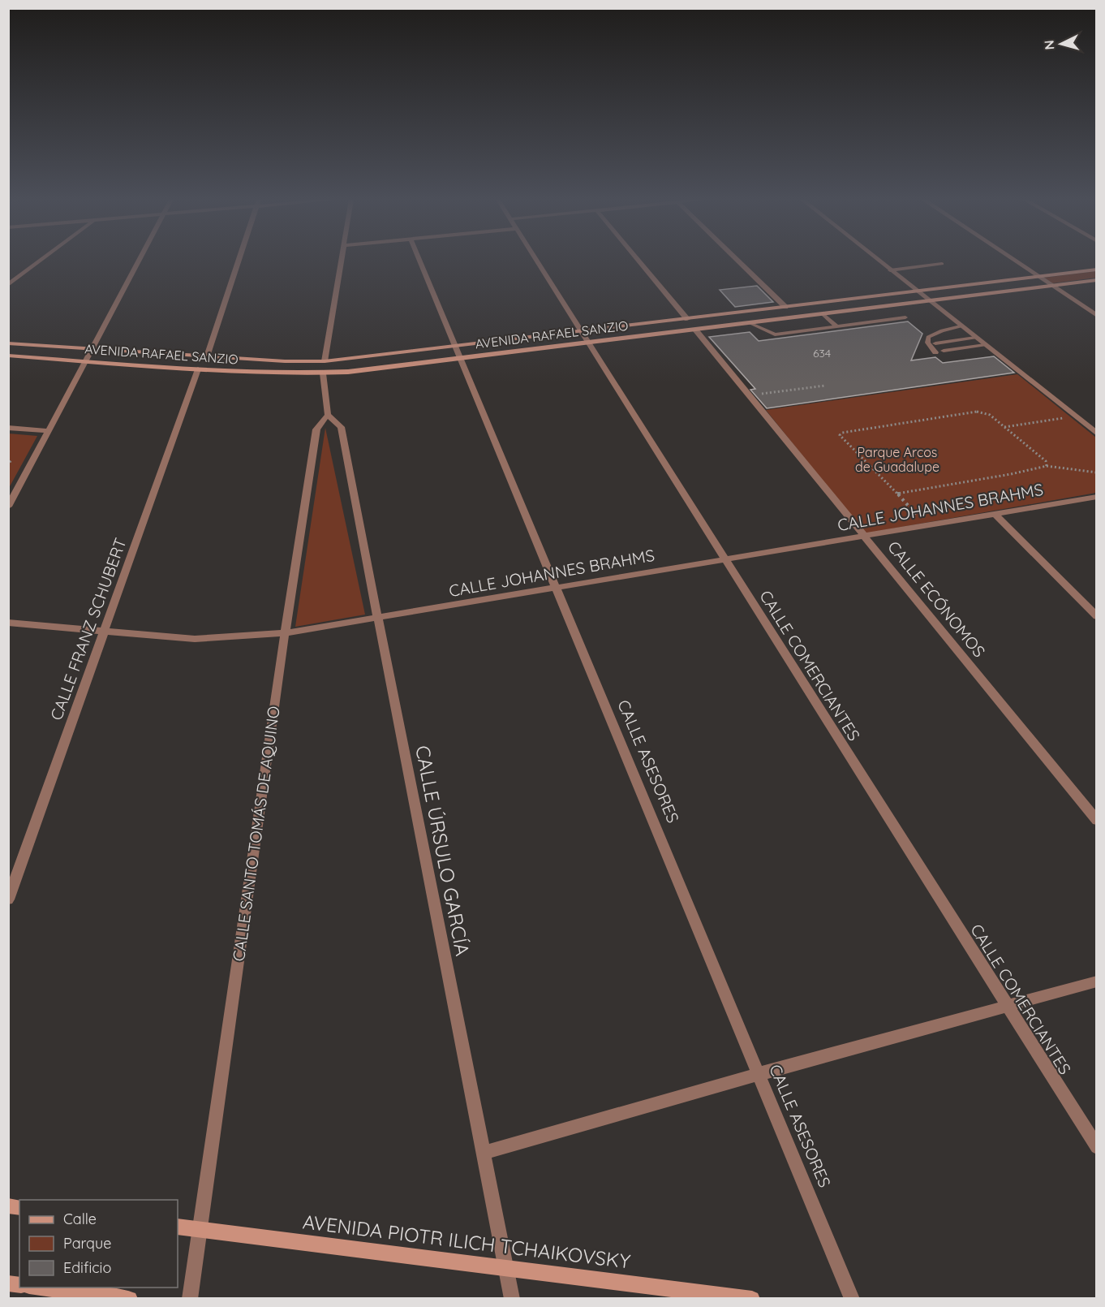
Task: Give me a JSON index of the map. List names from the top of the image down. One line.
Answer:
{"streets":{"main road":["AVENIDA RAFAEL SANZIO","AVENIDA PIOTR ILICH TCHAIKOVSKY"],"street":["CALLE JOHANNES BRAHMS","CALLE ECÓNOMOS","CALLE FRANZ SCHUBERT","CALLE COMERCIANTES","CALLE ASESORES","CALLE SANTO TOMÁS DE AQUINO","CALLE ÚRSULO GARCÍA"]},"crossings":[["AVENIDA RAFAEL SANZIO","CALLE ECÓNOMOS"],["AVENIDA RAFAEL SANZIO","CALLE FRANZ SCHUBERT"],["AVENIDA RAFAEL SANZIO","CALLE COMERCIANTES"],["AVENIDA RAFAEL SANZIO","CALLE ASESORES"],["CALLE JOHANNES BRAHMS","CALLE ECÓNOMOS"],["CALLE JOHANNES BRAHMS","CALLE FRANZ SCHUBERT"],["CALLE JOHANNES BRAHMS","CALLE COMERCIANTES"],["CALLE JOHANNES BRAHMS","CALLE ASESORES"],["CALLE JOHANNES BRAHMS","CALLE SANTO TOMÁS DE AQUINO"],["CALLE JOHANNES BRAHMS","CALLE ÚRSULO GARCÍA"],["CALLE SANTO TOMÁS DE AQUINO","CALLE ÚRSULO GARCÍA"],["CALLE SANTO TOMÁS DE AQUINO","AVENIDA PIOTR ILICH TCHAIKOVSKY"],["CALLE ÚRSULO GARCÍA","AVENIDA PIOTR ILICH TCHAIKOVSKY"]],"parks":["Parque Arcos de Guadalupe"],"house_numbers":["634"],"legend":["Calle","Parque","Edificio"],"north":"left"}
